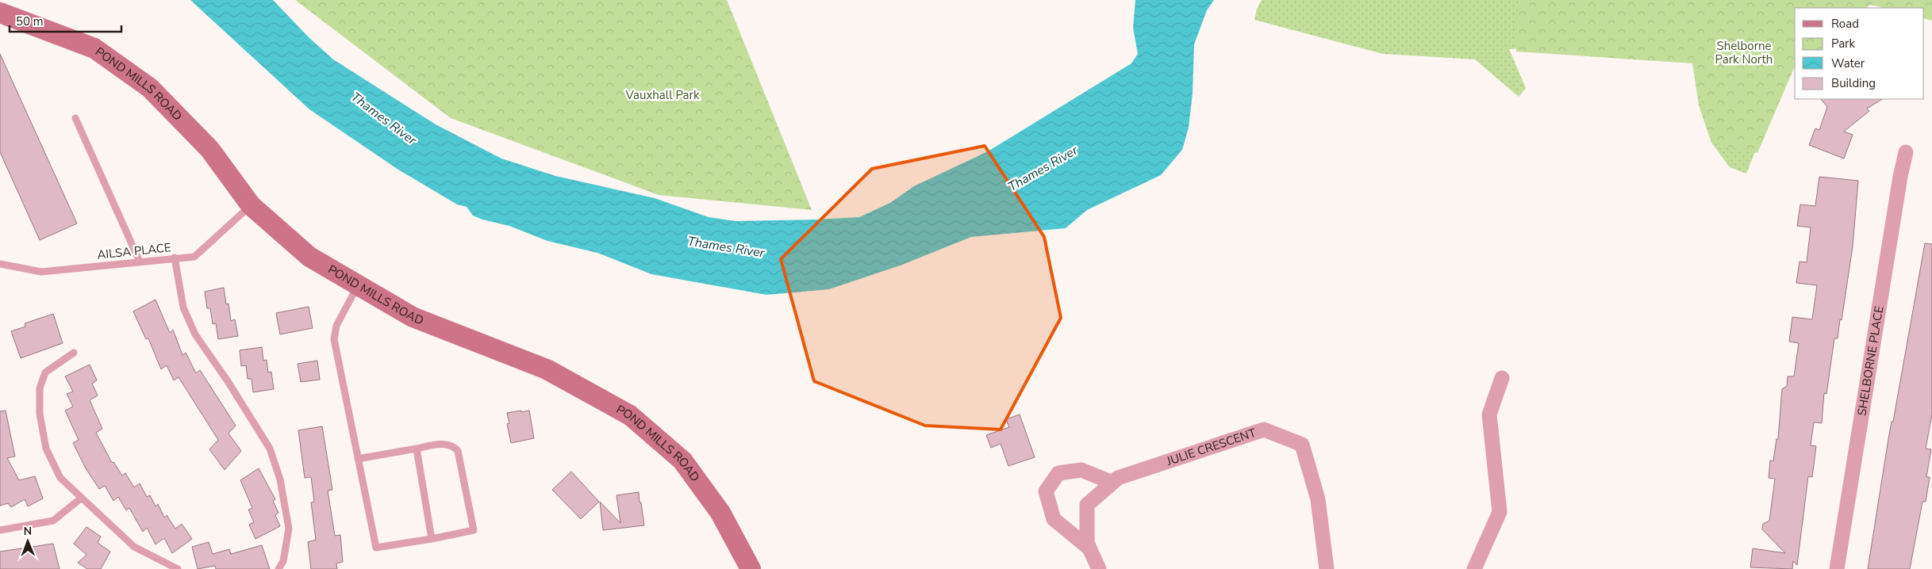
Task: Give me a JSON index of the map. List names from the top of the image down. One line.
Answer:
{"streets":{"main road":["POND MILLS ROAD"],"street":["SHELBORNE PLACE","JULIE CRESCENT"],"lane":["AILSA PLACE"]},"crossings":[["POND MILLS ROAD","AILSA PLACE"]],"water":["Thames River"],"parks":["Shelborne Park North","Vauxhall Park"],"legend":["Road","Park","Water","Building"],"scale_bar":"50 m","north":"top"}
